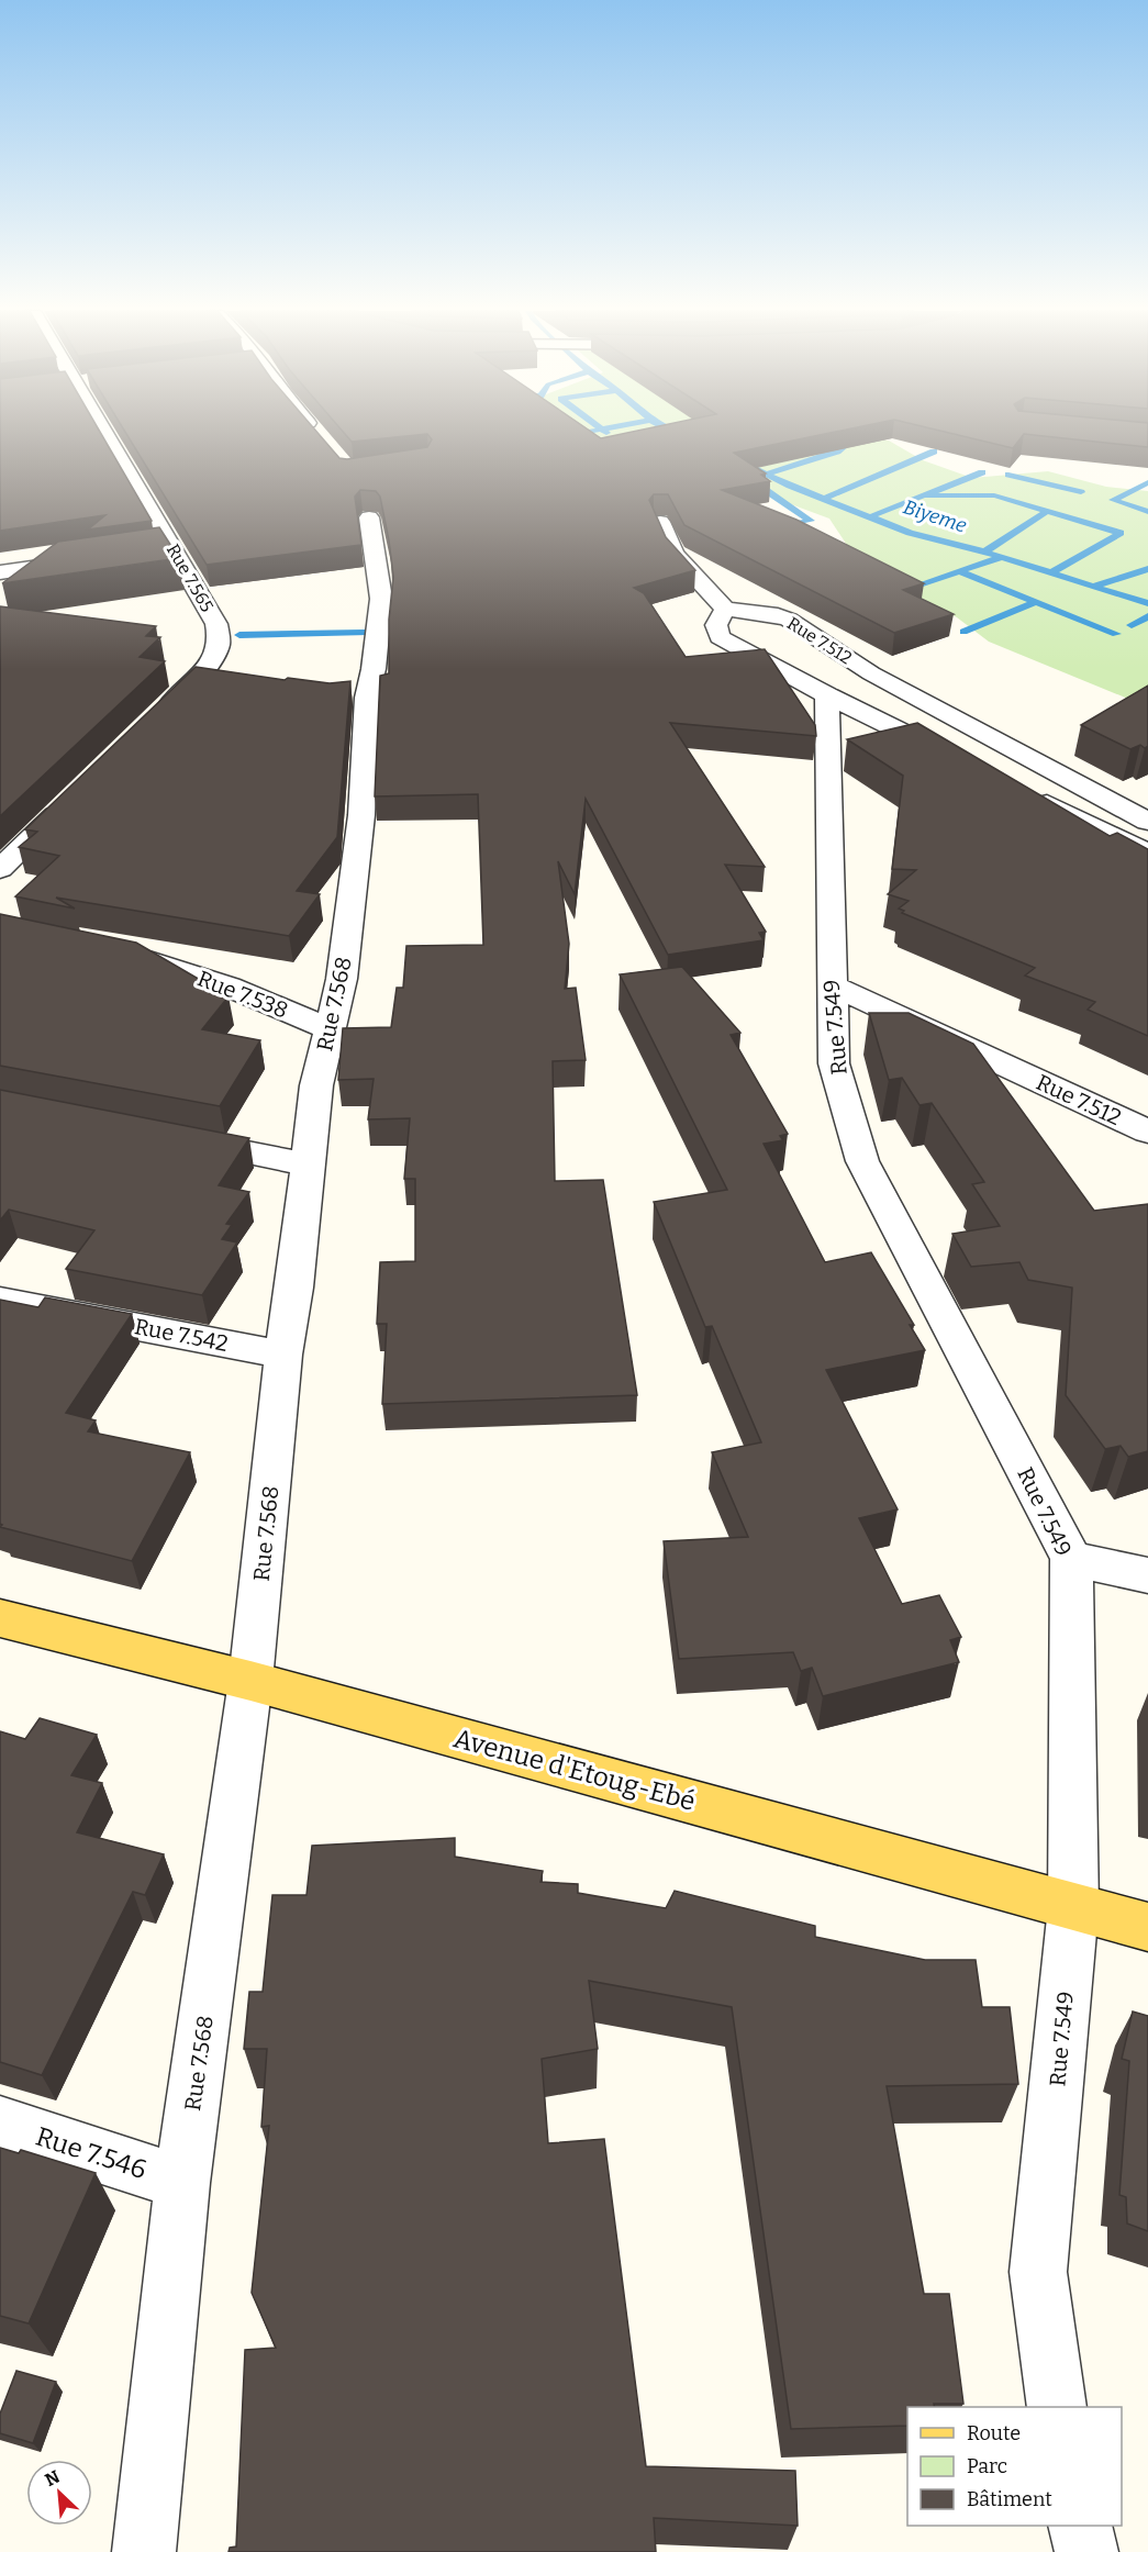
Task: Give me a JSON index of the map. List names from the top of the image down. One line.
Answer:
{"streets":{"main road":["Avenue d'Etoug-Ebé"],"street":["Rue 7.565","Rue 7.512","Rue 7.538","Rue 7.568","Rue 7.549","Rue 7.542","Rue 7.546"]},"crossings":[["Rue 7.512","Rue 7.549"],["Rue 7.538","Rue 7.568"],["Rue 7.568","Rue 7.542"],["Rue 7.568","Avenue d'Etoug-Ebé"],["Rue 7.568","Rue 7.546"],["Rue 7.549","Avenue d'Etoug-Ebé"]],"water":["Biyeme"],"legend":["Route","Parc","Bâtiment"],"north":"top left"}
